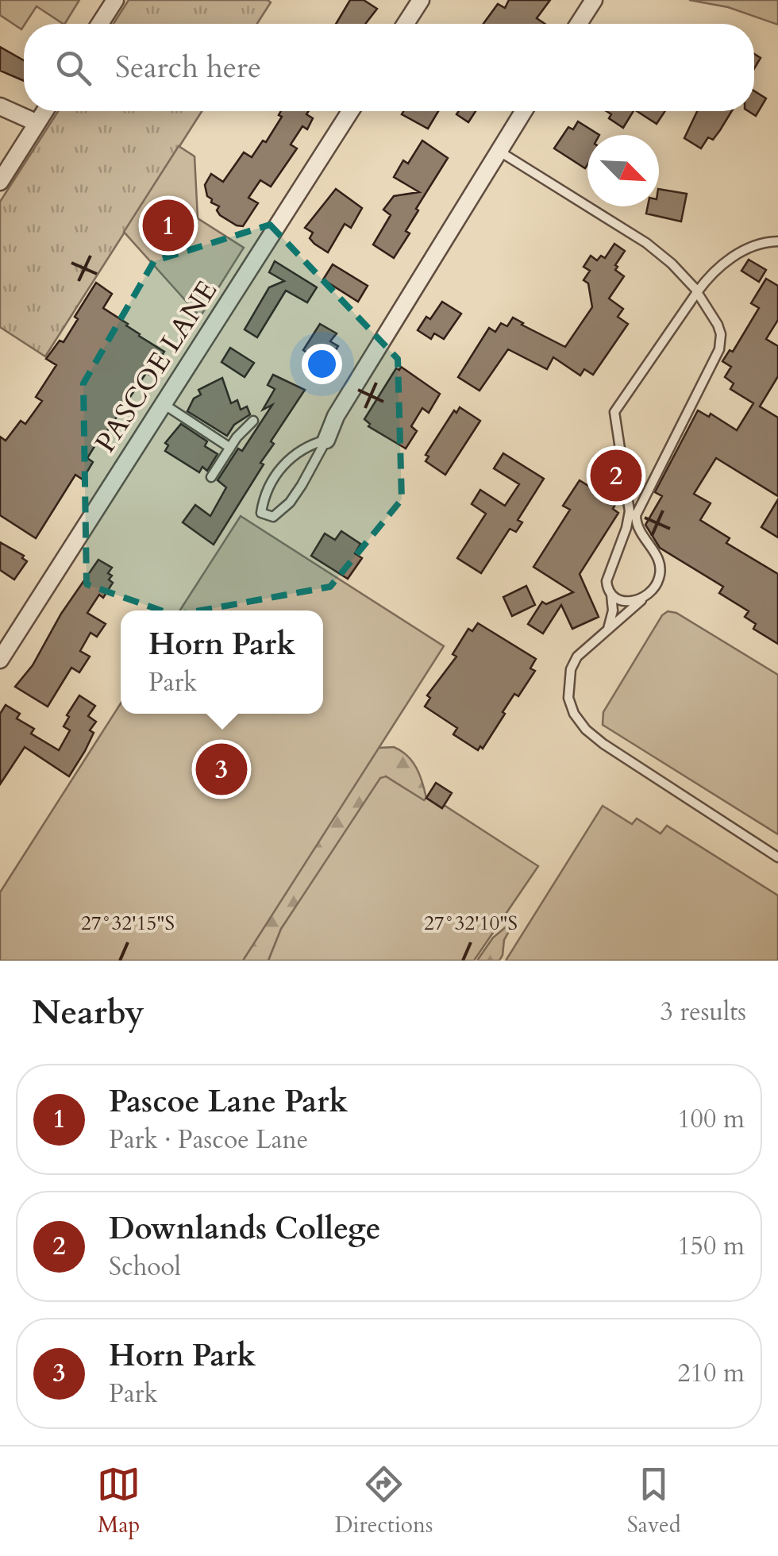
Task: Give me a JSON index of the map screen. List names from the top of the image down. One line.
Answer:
{"streets":{"street":["PASCOE LANE"]},"north":"bottom right","page":{"search":"Search here","pins":["1","2","3"],"popup":["Horn Park","Park"],"heading":["Nearby","3 results"],"list":[{"mark":"1","name":"Pascoe Lane Park","note":"Park · Pascoe Lane","value":"100 m"},{"mark":"2","name":"Downlands College","note":"School","value":"150 m"},{"mark":"3","name":"Horn Park","note":"Park","value":"210 m"}],"nav":["Map","Directions","Saved"]},"coordinates":["27°32'15\"S","27°32'10\"S"]}
